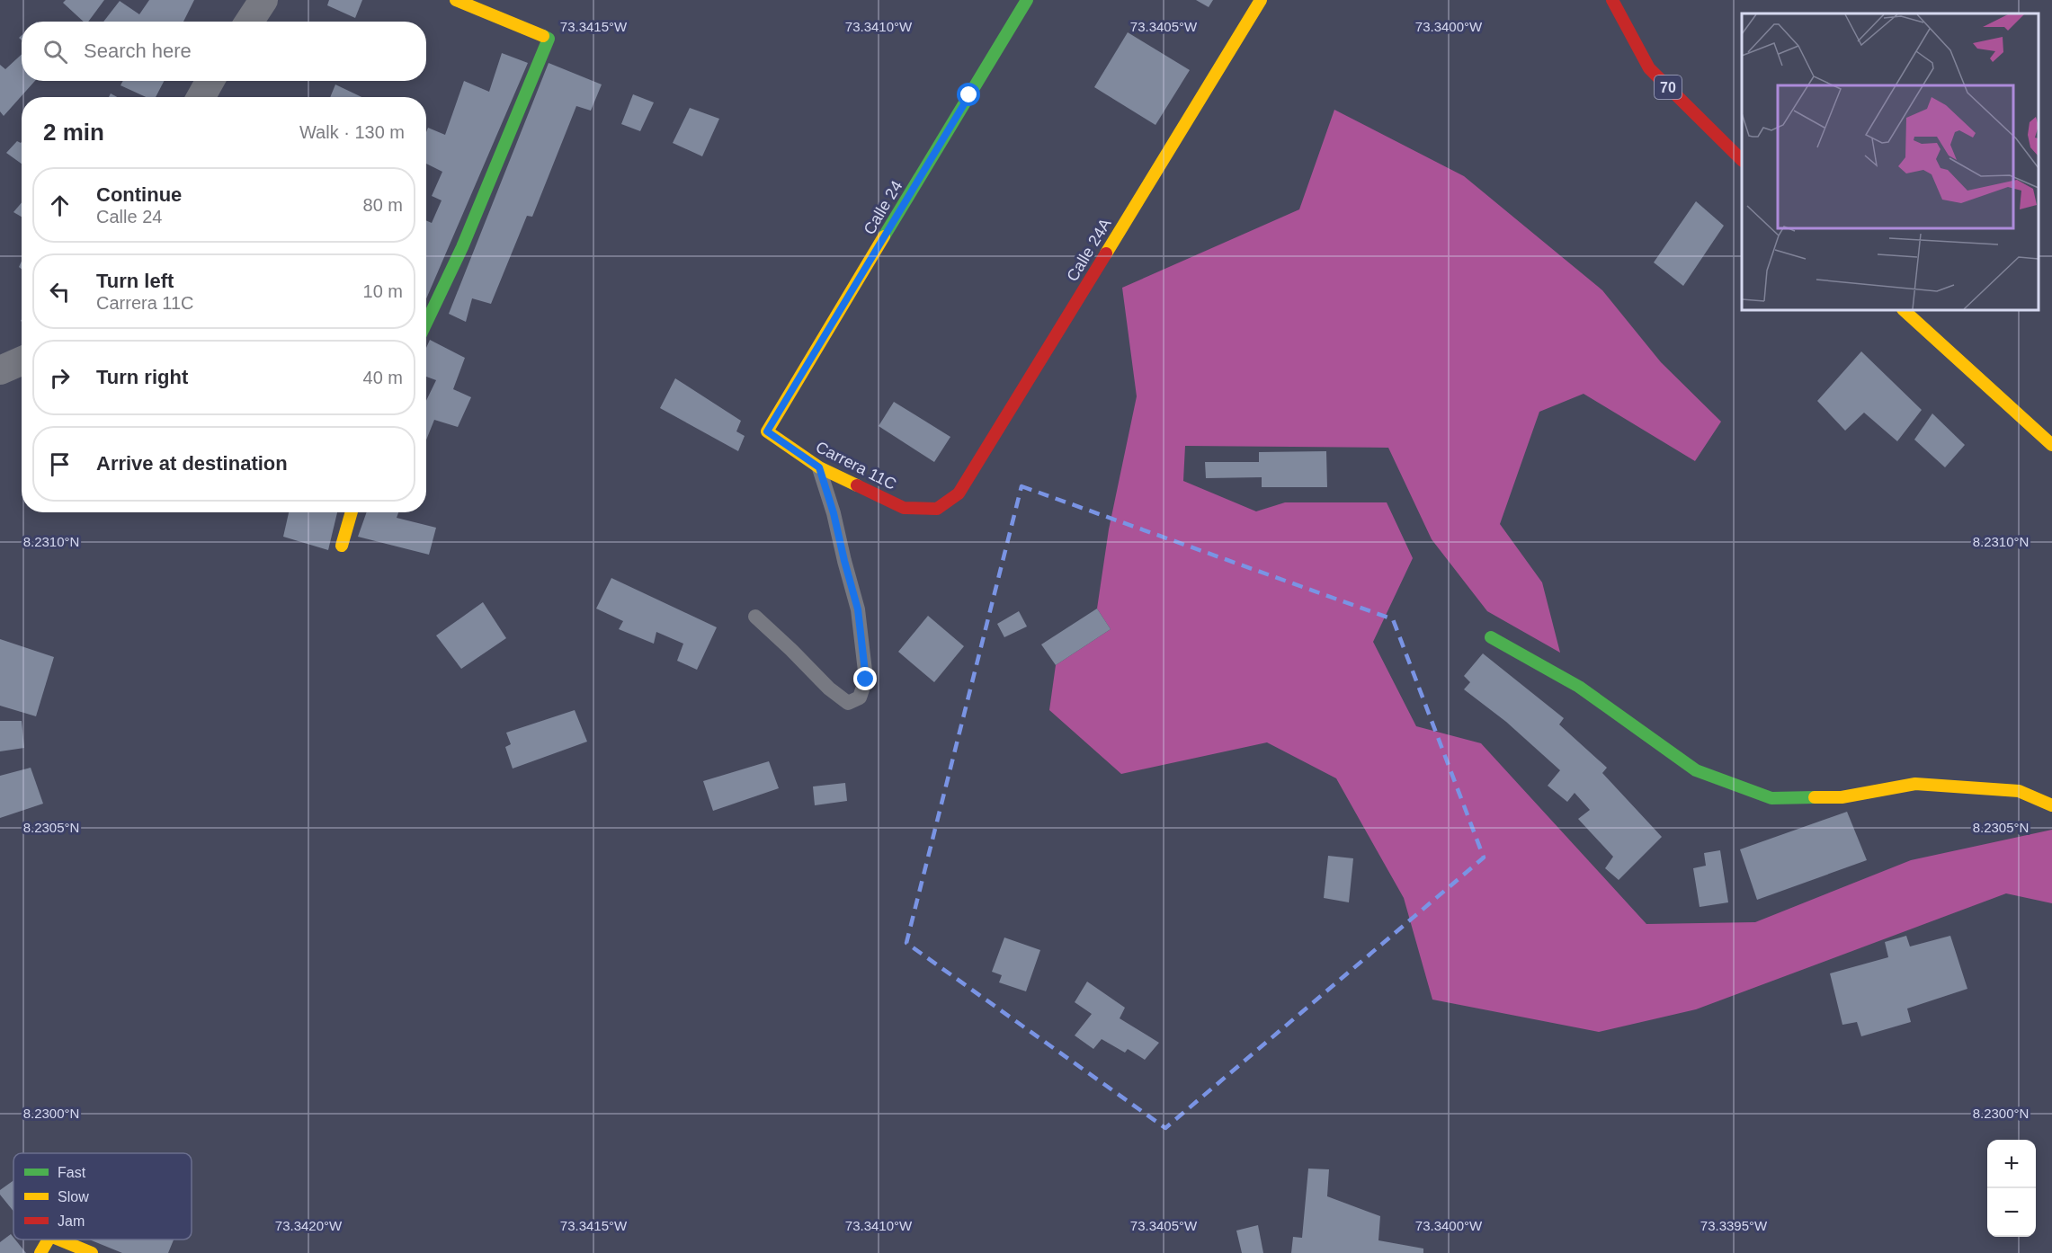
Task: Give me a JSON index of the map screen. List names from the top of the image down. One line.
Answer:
{"streets":{"street":["70","Calle 24","Calle 24A","Carrera 11C"]},"crossings":[["Calle 24","Carrera 11C"],["Calle 24A","Carrera 11C"]],"legend":["Fast","Slow","Jam"],"page":{"search":"Search here","heading":["2 min","Walk · 130 m"],"list":[["Continue","Calle 24","80 m"],["Turn left","Carrera 11C","10 m"],["Turn right","40 m"],"Arrive at destination"],"map_buttons":["+","−"]},"coordinates":["73.3415°W","73.3410°W","73.3405°W","73.3400°W","8.2310°N","8.2305°N","8.2300°N","73.3420°W","73.3395°W"]}
